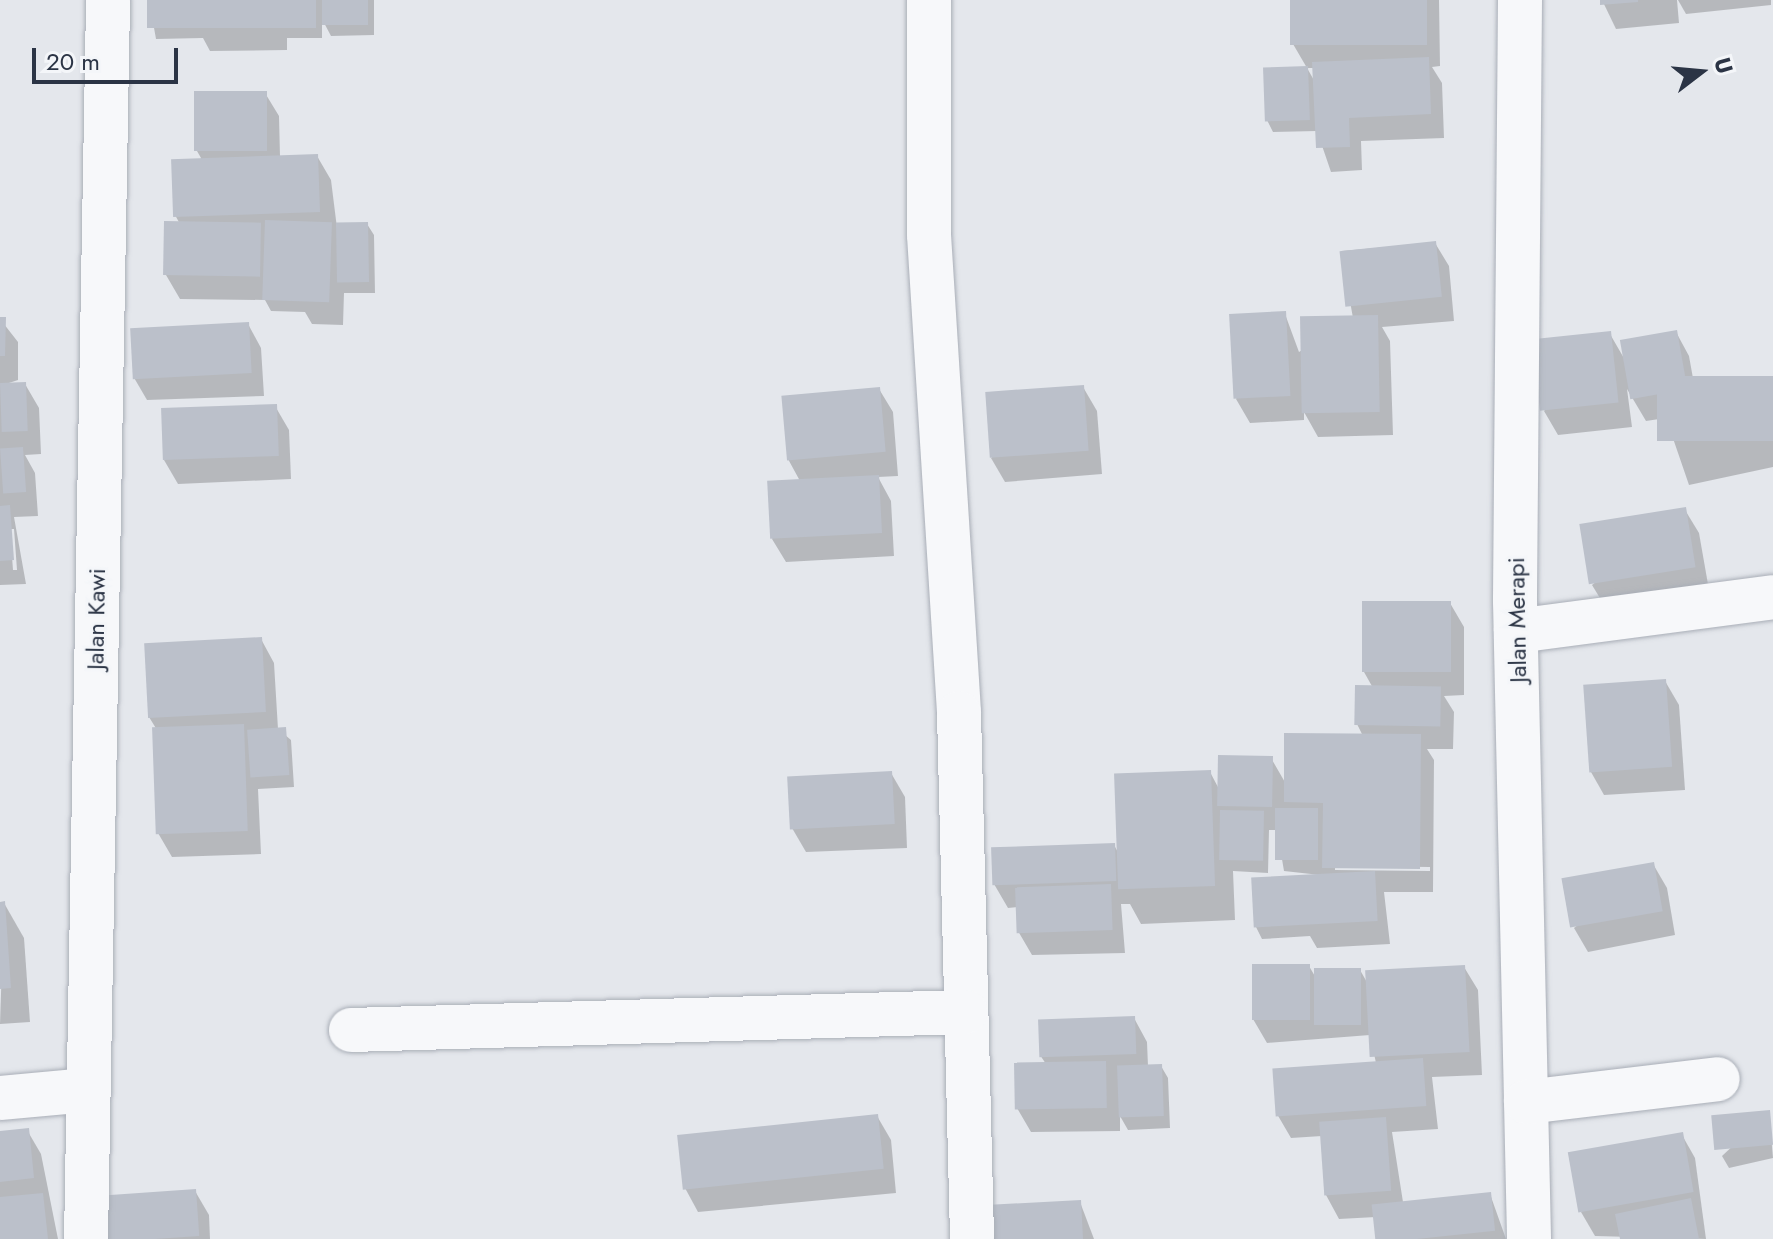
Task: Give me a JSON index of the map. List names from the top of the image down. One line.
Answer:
{"streets":{"street":["Jalan Kawi","Jalan Merapi"]},"scale_bar":"20 m","north":"right"}
